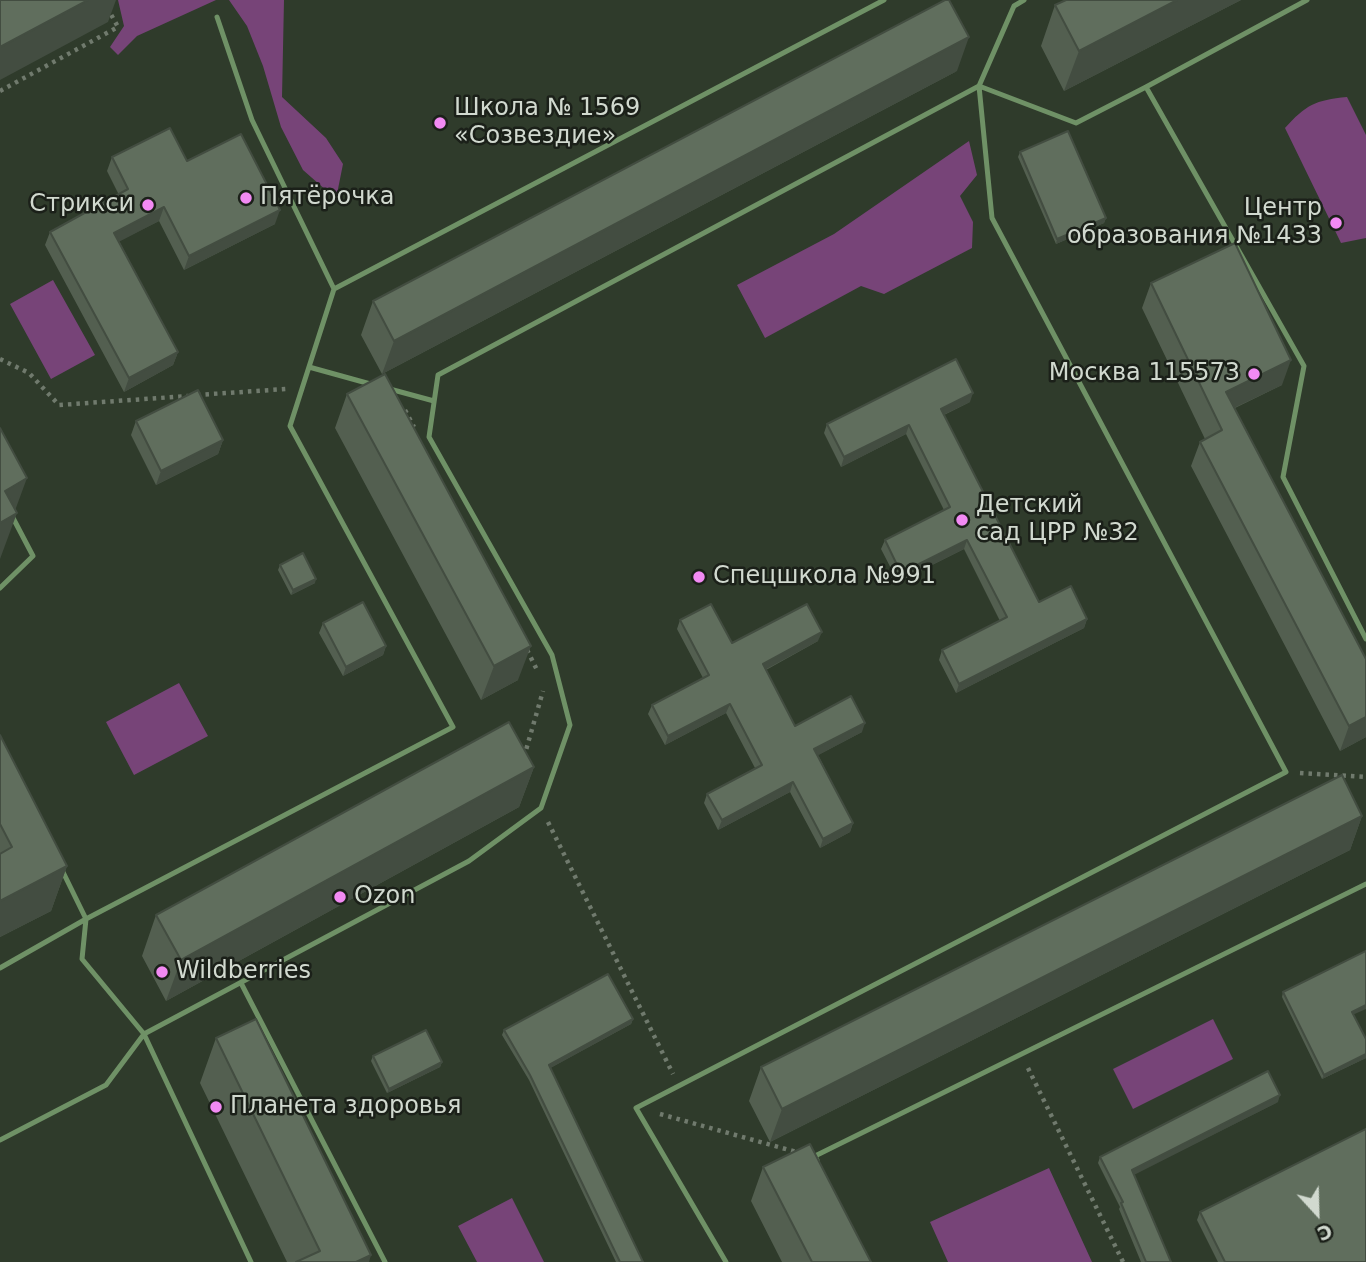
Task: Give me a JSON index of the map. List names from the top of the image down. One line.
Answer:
{"places":["Школа № 1569 «Созвездие»","Пятёрочка","Стрикси","Центр образования №1433","Москва 115573","Детский сад ЦРР №32","Спецшкола №991","Ozon","Wildberries","Планета здоровья"],"north":"bottom"}
